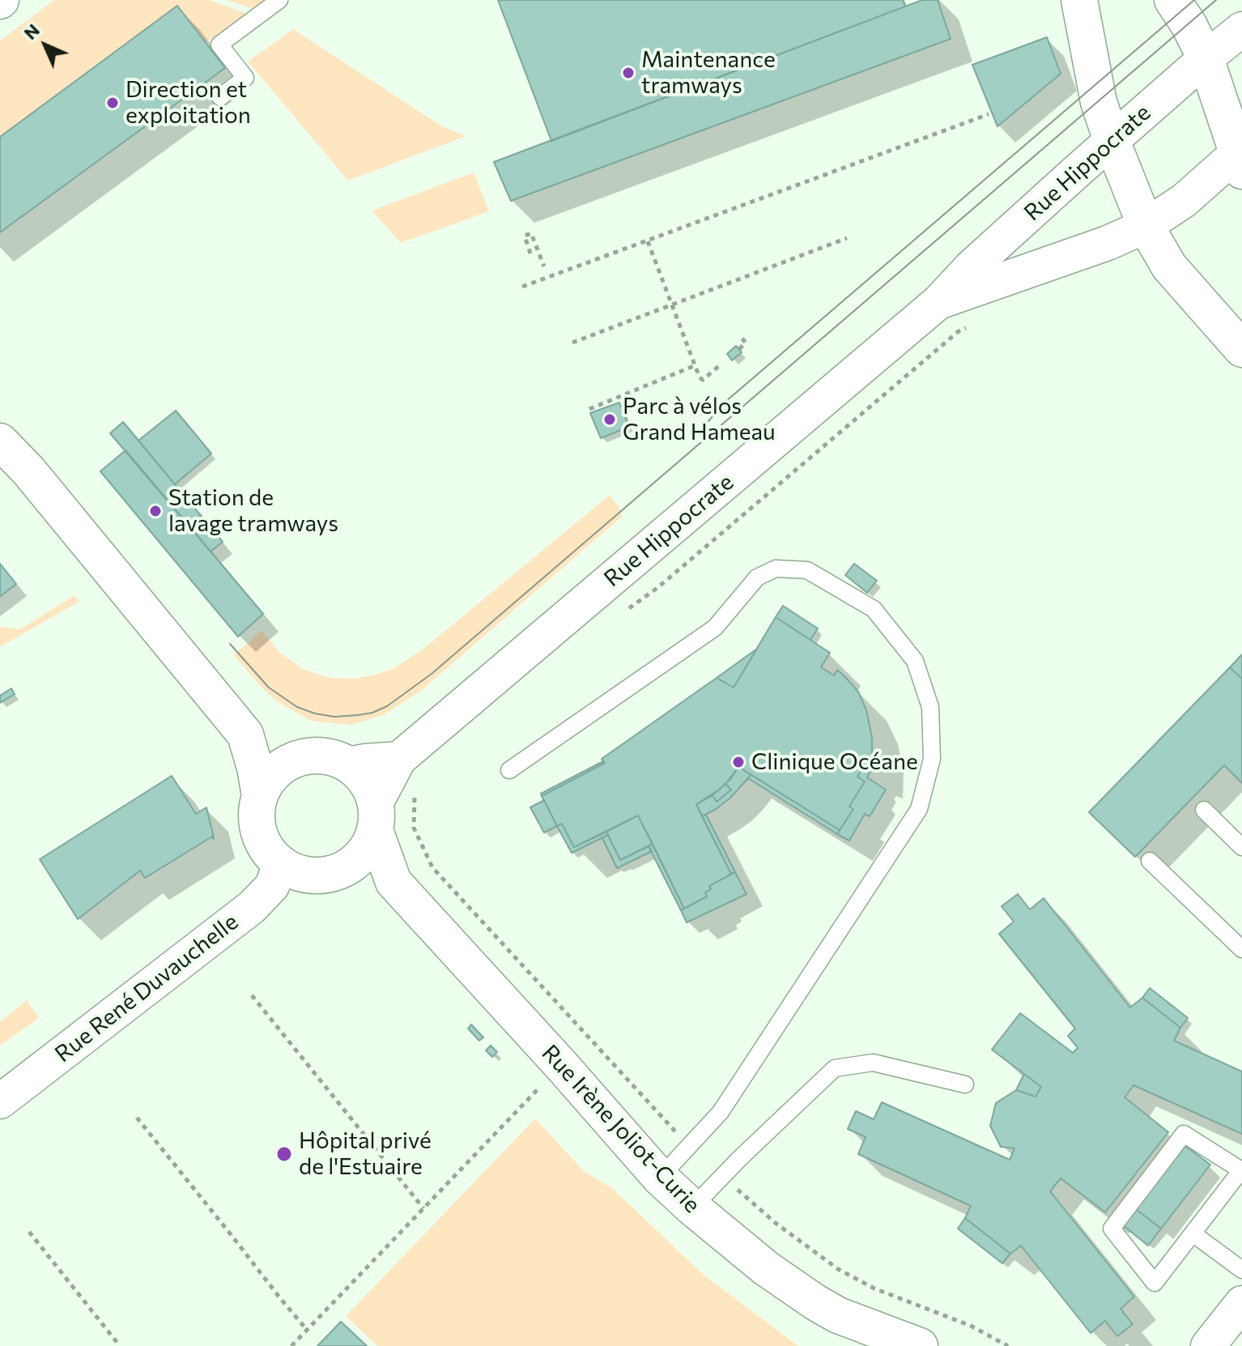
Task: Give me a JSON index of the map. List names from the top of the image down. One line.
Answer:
{"streets":{"street":["Rue Hippocrate","Rue René Duvauchelle","Rue Irène Joliot-Curie"]},"crossings":[["Rue Hippocrate","Rue René Duvauchelle"],["Rue Hippocrate","Rue Irène Joliot-Curie"],["Rue René Duvauchelle","Rue Irène Joliot-Curie"]],"places":["Maintenance tramways","Direction et exploitation","Parc à vélos Grand Hameau","Station de lavage tramways","Clinique Océane","Hôpital privé de l'Estuaire"],"north":"top left"}
